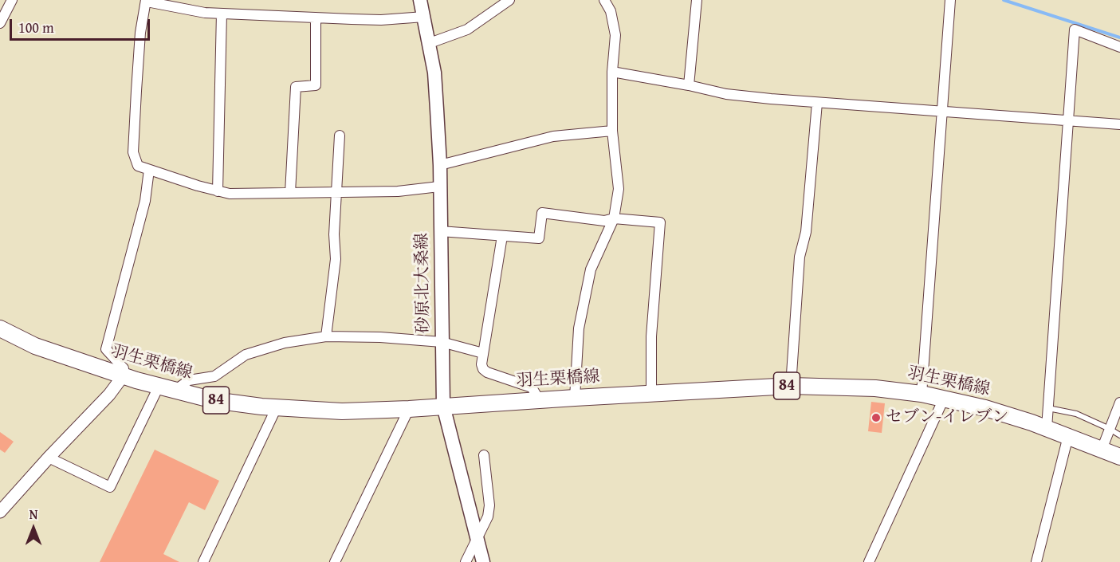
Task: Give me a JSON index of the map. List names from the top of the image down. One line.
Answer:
{"streets":{"main road":["砂原北大桑線","羽生栗橋線","84"]},"crossings":[["砂原北大桑線","羽生栗橋線"]],"places":["セブン-イレブン"],"scale_bar":"100 m","north":"top"}
